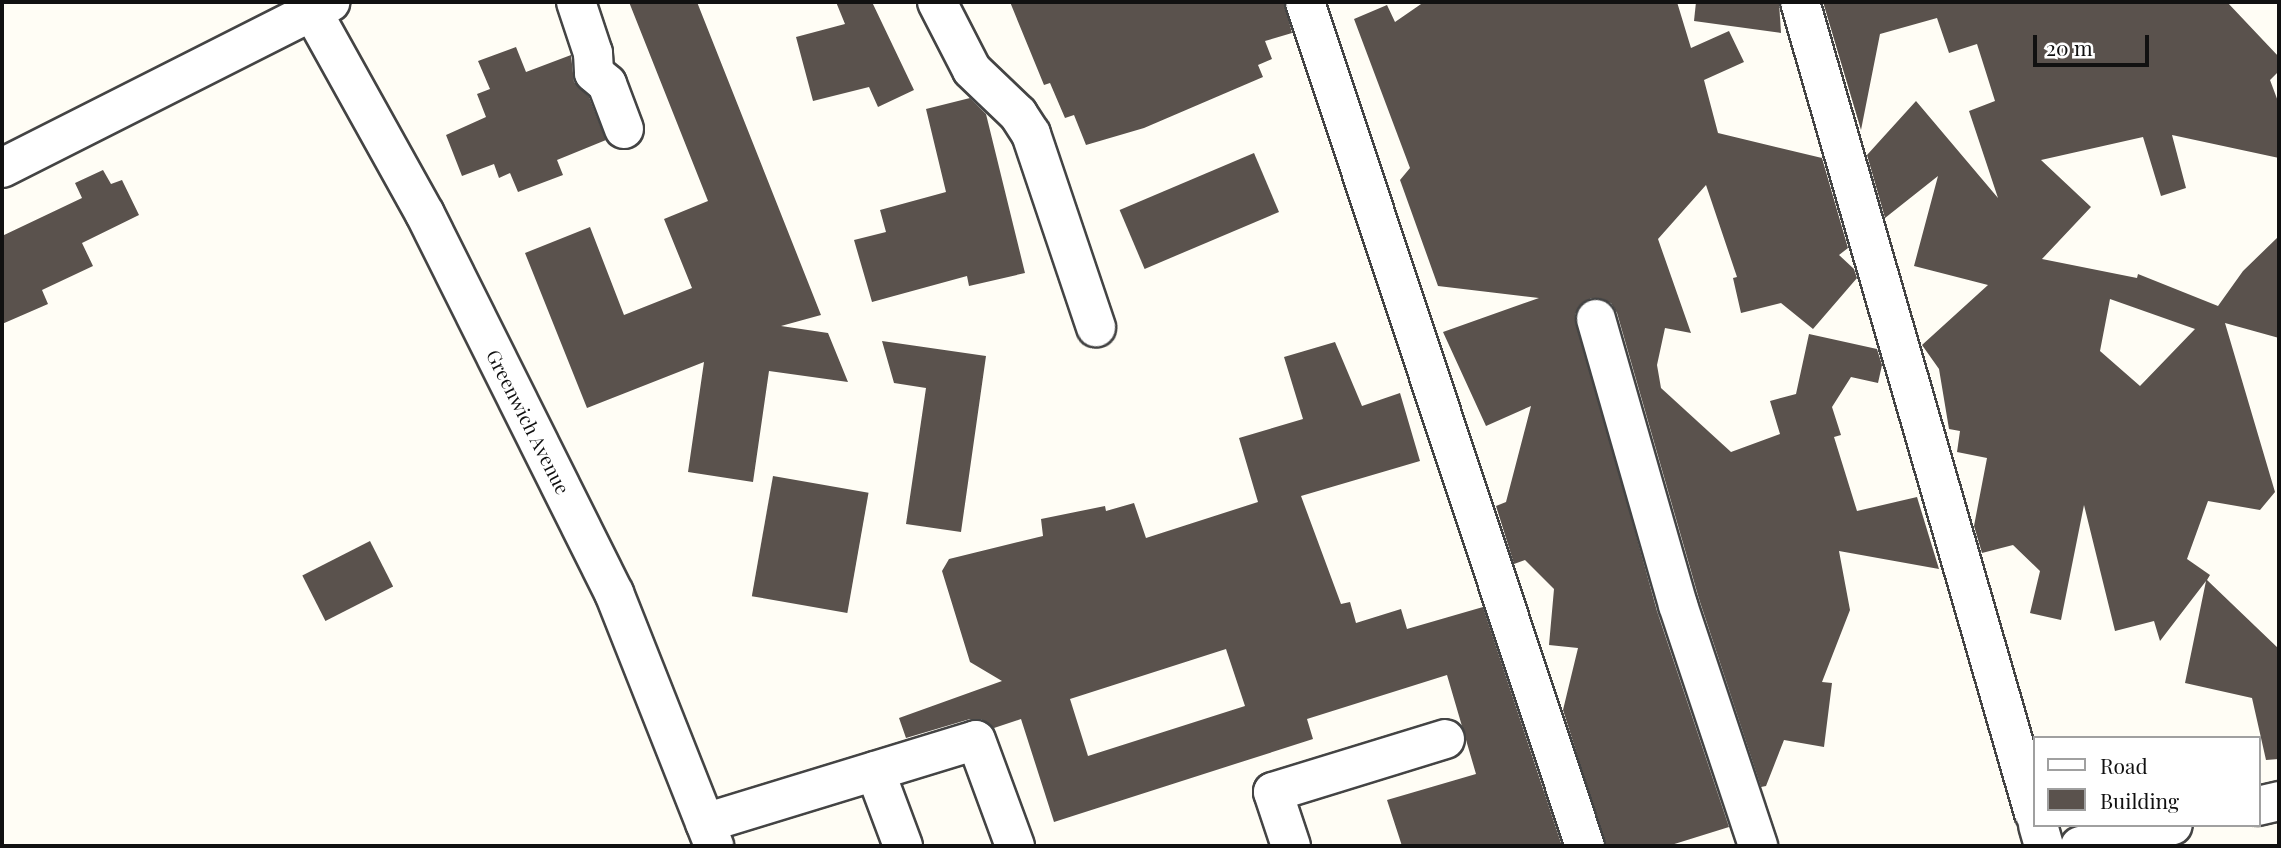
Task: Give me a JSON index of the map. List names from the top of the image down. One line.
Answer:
{"streets":{"street":["Greenwich Avenue"]},"legend":["Road","Building"],"scale_bar":"20 m"}
